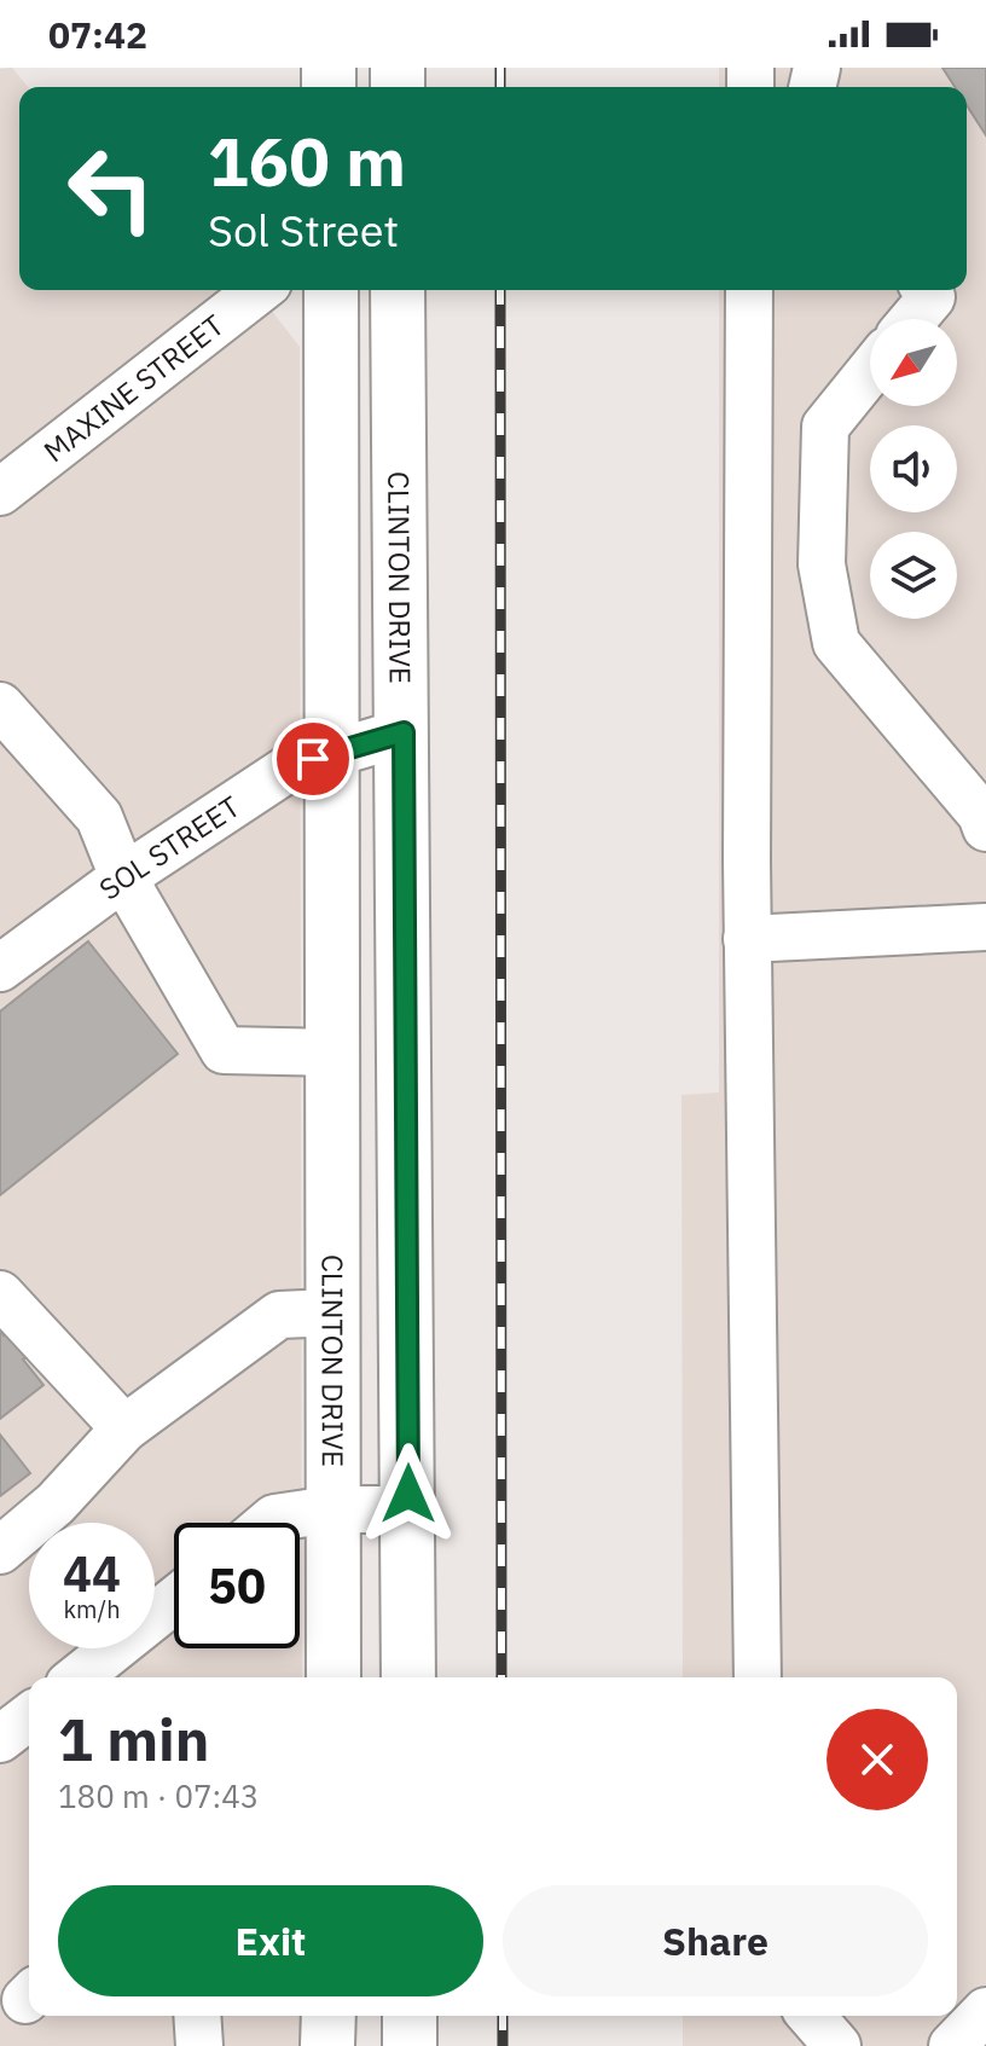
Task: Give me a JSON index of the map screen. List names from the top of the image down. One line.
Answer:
{"streets":{"main road":["CLINTON DRIVE"],"street":["MAXINE STREET","SOL STREET"]},"crossings":[["CLINTON DRIVE","SOL STREET"]],"north":"bottom left","page":{"status":"07:42","turn":["160 m","Sol Street"],"speed":"44 km/h","limit":"50","heading":["1 min","180 m · 07:43"],"buttons":["Exit","Share"]}}
